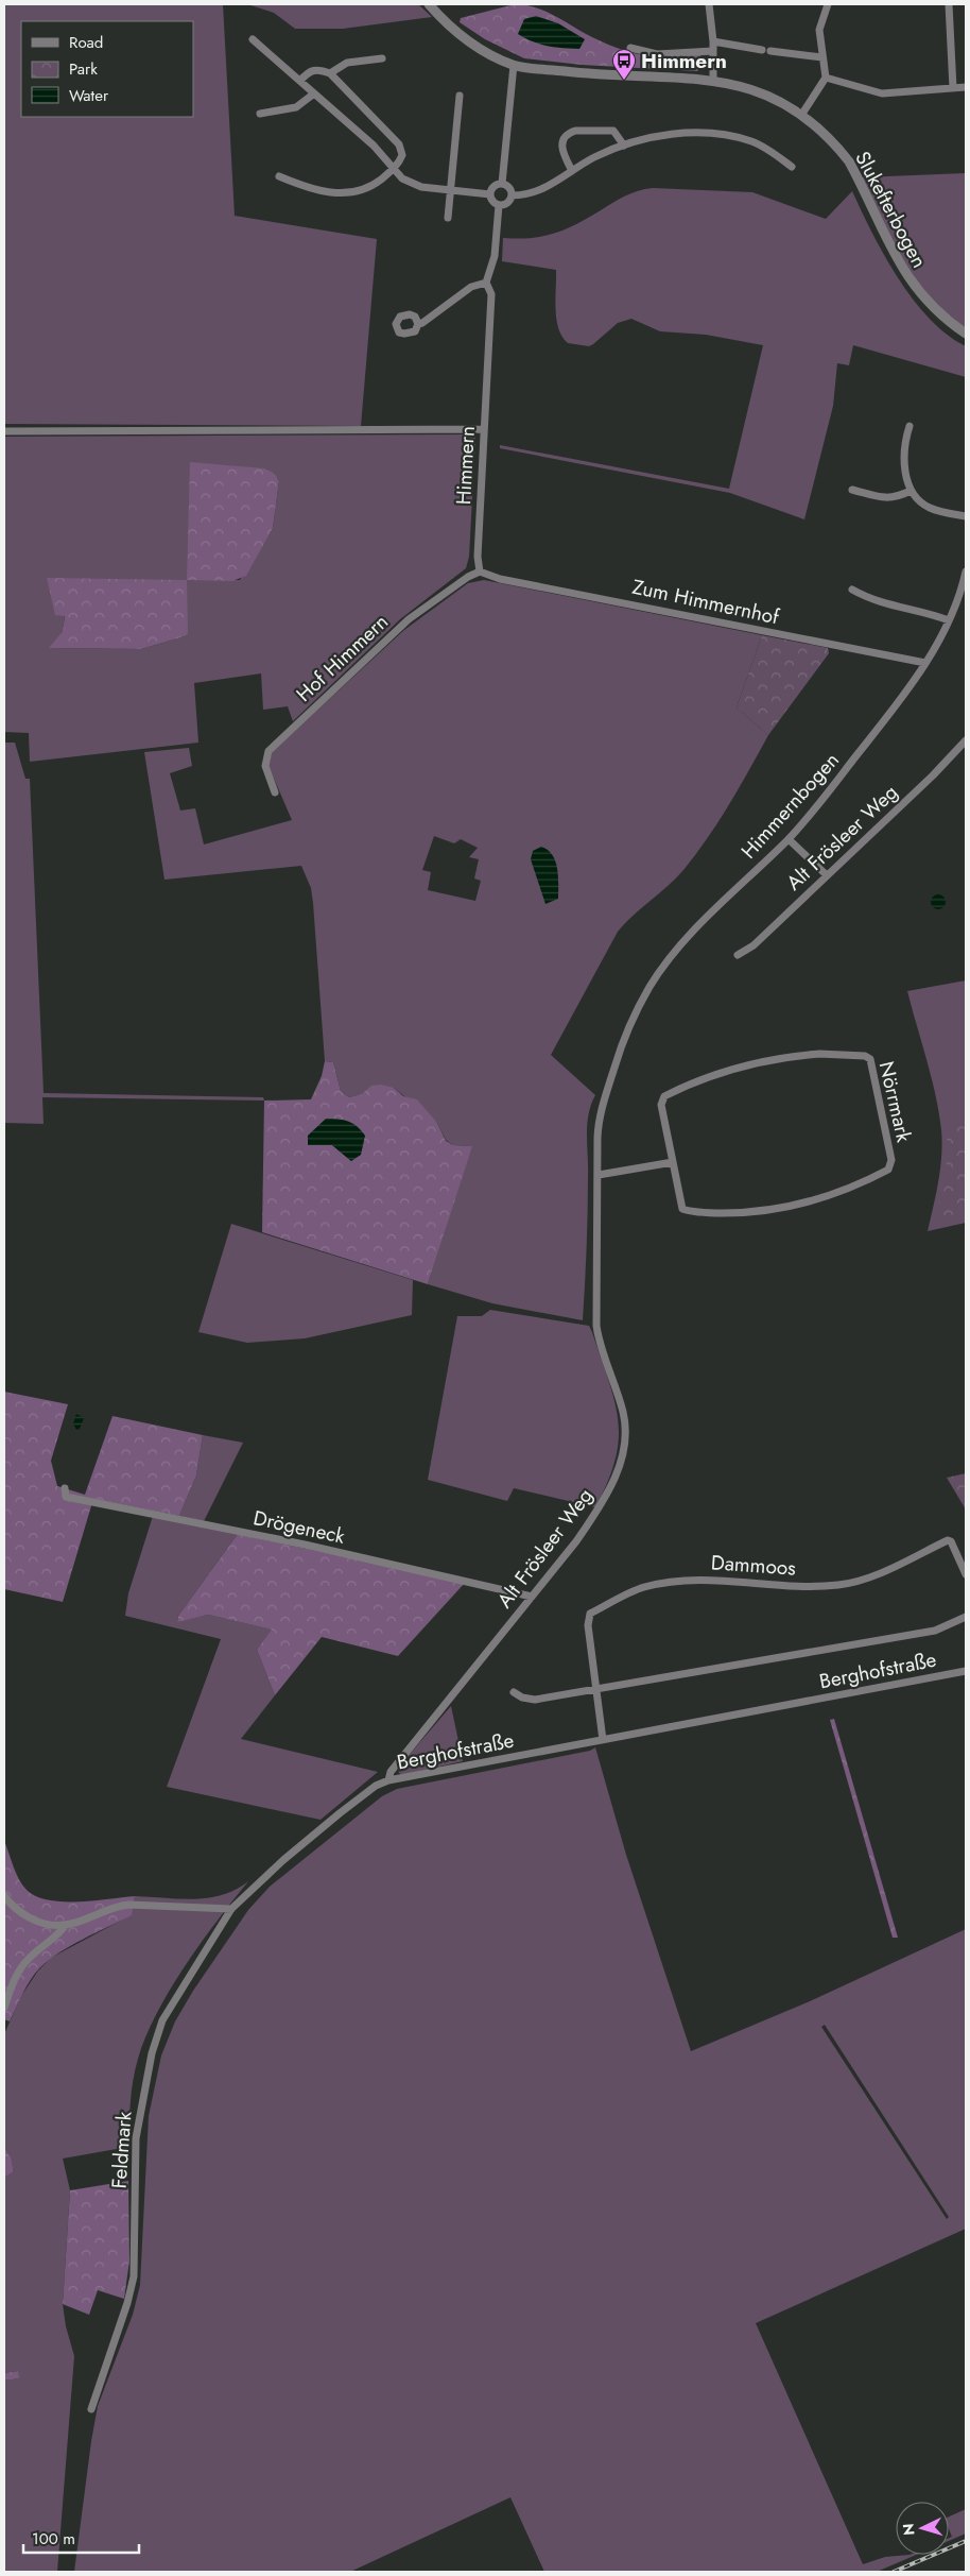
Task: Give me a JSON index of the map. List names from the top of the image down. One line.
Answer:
{"streets":{"street":["Slukefterbogen","Himmern","Zum Himmernhof","Hof Himmern","Himmernbogen","Alt Frösleer Weg","Nörrmark","Drögeneck","Dammoos","Berghofstraße","Feldmark"]},"crossings":[["Himmern","Zum Himmernhof"],["Himmern","Hof Himmern"],["Zum Himmernhof","Hof Himmern"],["Zum Himmernhof","Himmernbogen"],["Himmernbogen","Alt Frösleer Weg"],["Alt Frösleer Weg","Drögeneck"],["Alt Frösleer Weg","Berghofstraße"],["Dammoos","Berghofstraße"],["Berghofstraße","Feldmark"]],"places":{"bus stop":["Himmern"]},"legend":["Road","Park","Water"],"scale_bar":"100 m","north":"left"}
